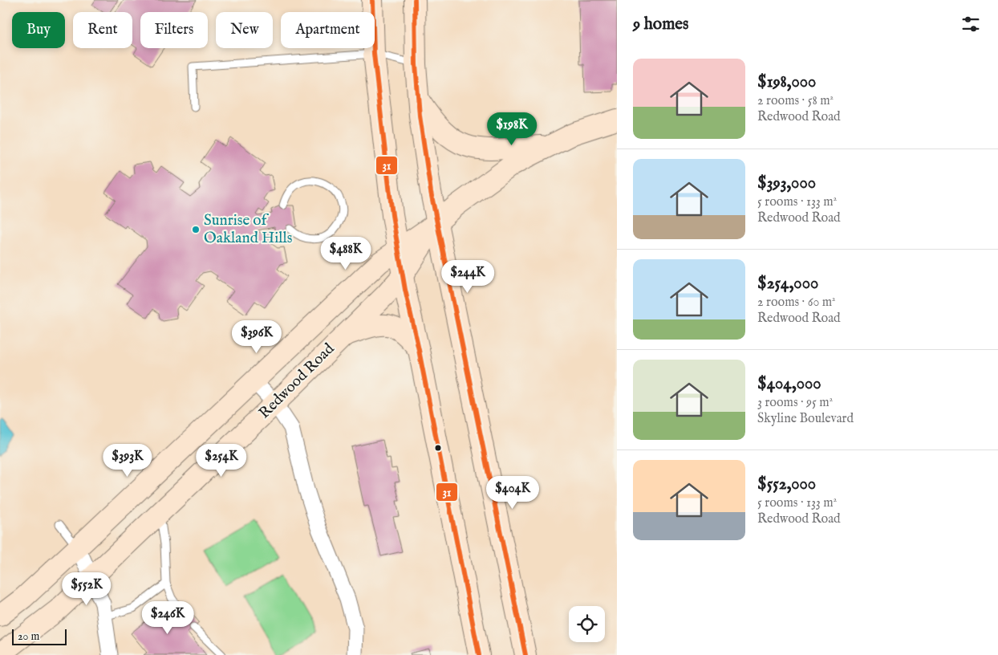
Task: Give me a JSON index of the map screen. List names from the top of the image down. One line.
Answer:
{"streets":{"main road":["Redwood Road"]},"places":["Sunrise of Oakland Hills"],"lines":["transit line 31"],"scale_bar":"20 m","page":{"heading":"9 homes","chip":["Buy","Rent","Filters","New","Apartment"],"list":[{"name":"$198,000","note":"2 rooms · 58 m² · Redwood Road"},{"name":"$393,000","note":"5 rooms · 133 m² · Redwood Road"},{"name":"$254,000","note":"2 rooms · 60 m² · Redwood Road"},{"name":"$404,000","note":"3 rooms · 95 m² · Skyline Boulevard"},{"name":"$552,000","note":"5 rooms · 133 m² · Redwood Road"}],"price":["$198K","$488K","$244K","$396K","$393K","$254K","$404K","$552K","$246K"],"scale":"20 m"}}
